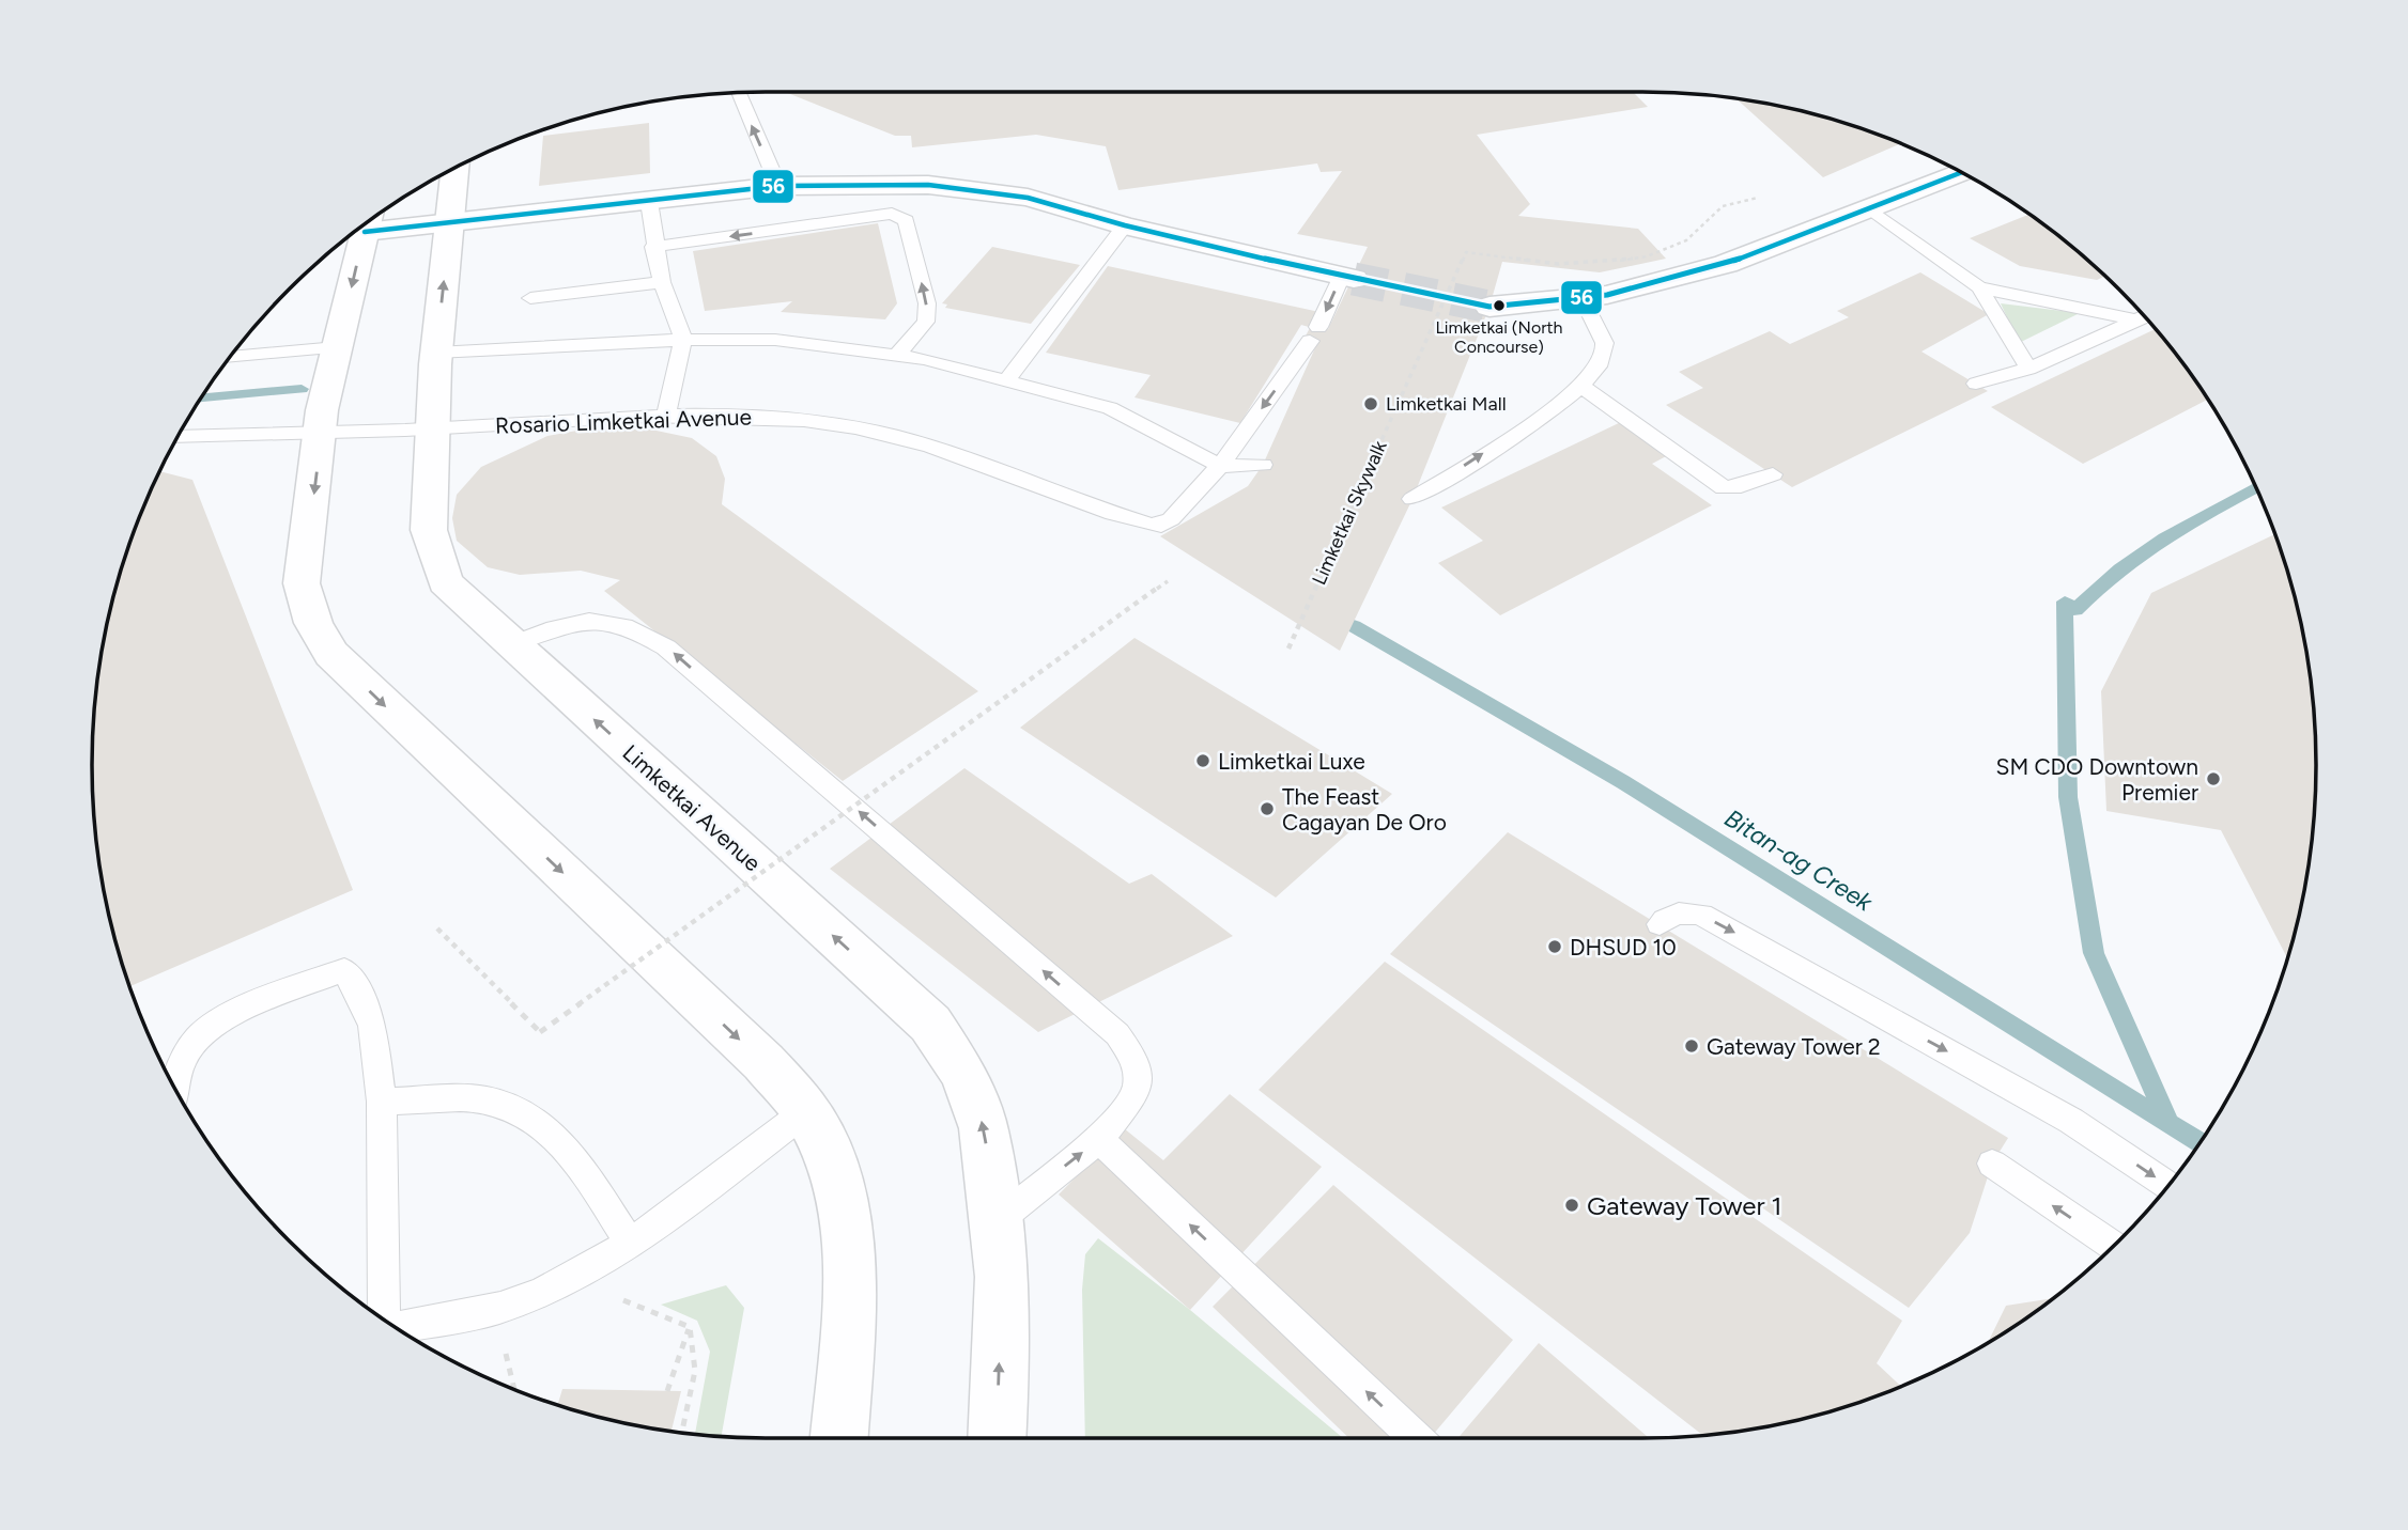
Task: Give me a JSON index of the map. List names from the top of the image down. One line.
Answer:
{"streets":{"street":["Limketkai Avenue"],"lane":["Rosario Limketkai Avenue"],"path":["Limketkai Skywalk"]},"crossings":[["Rosario Limketkai Avenue","Limketkai Avenue"]],"water":["Bitan-ag Creek"],"places":["Limketkai (North Concourse)","Limketkai Mall","Limketkai Luxe","SM CDO Downtown Premier","The Feast Cagayan De Oro","DHSUD 10","Gateway Tower 2","Gateway Tower 1"],"lines":["transit line 56"]}
